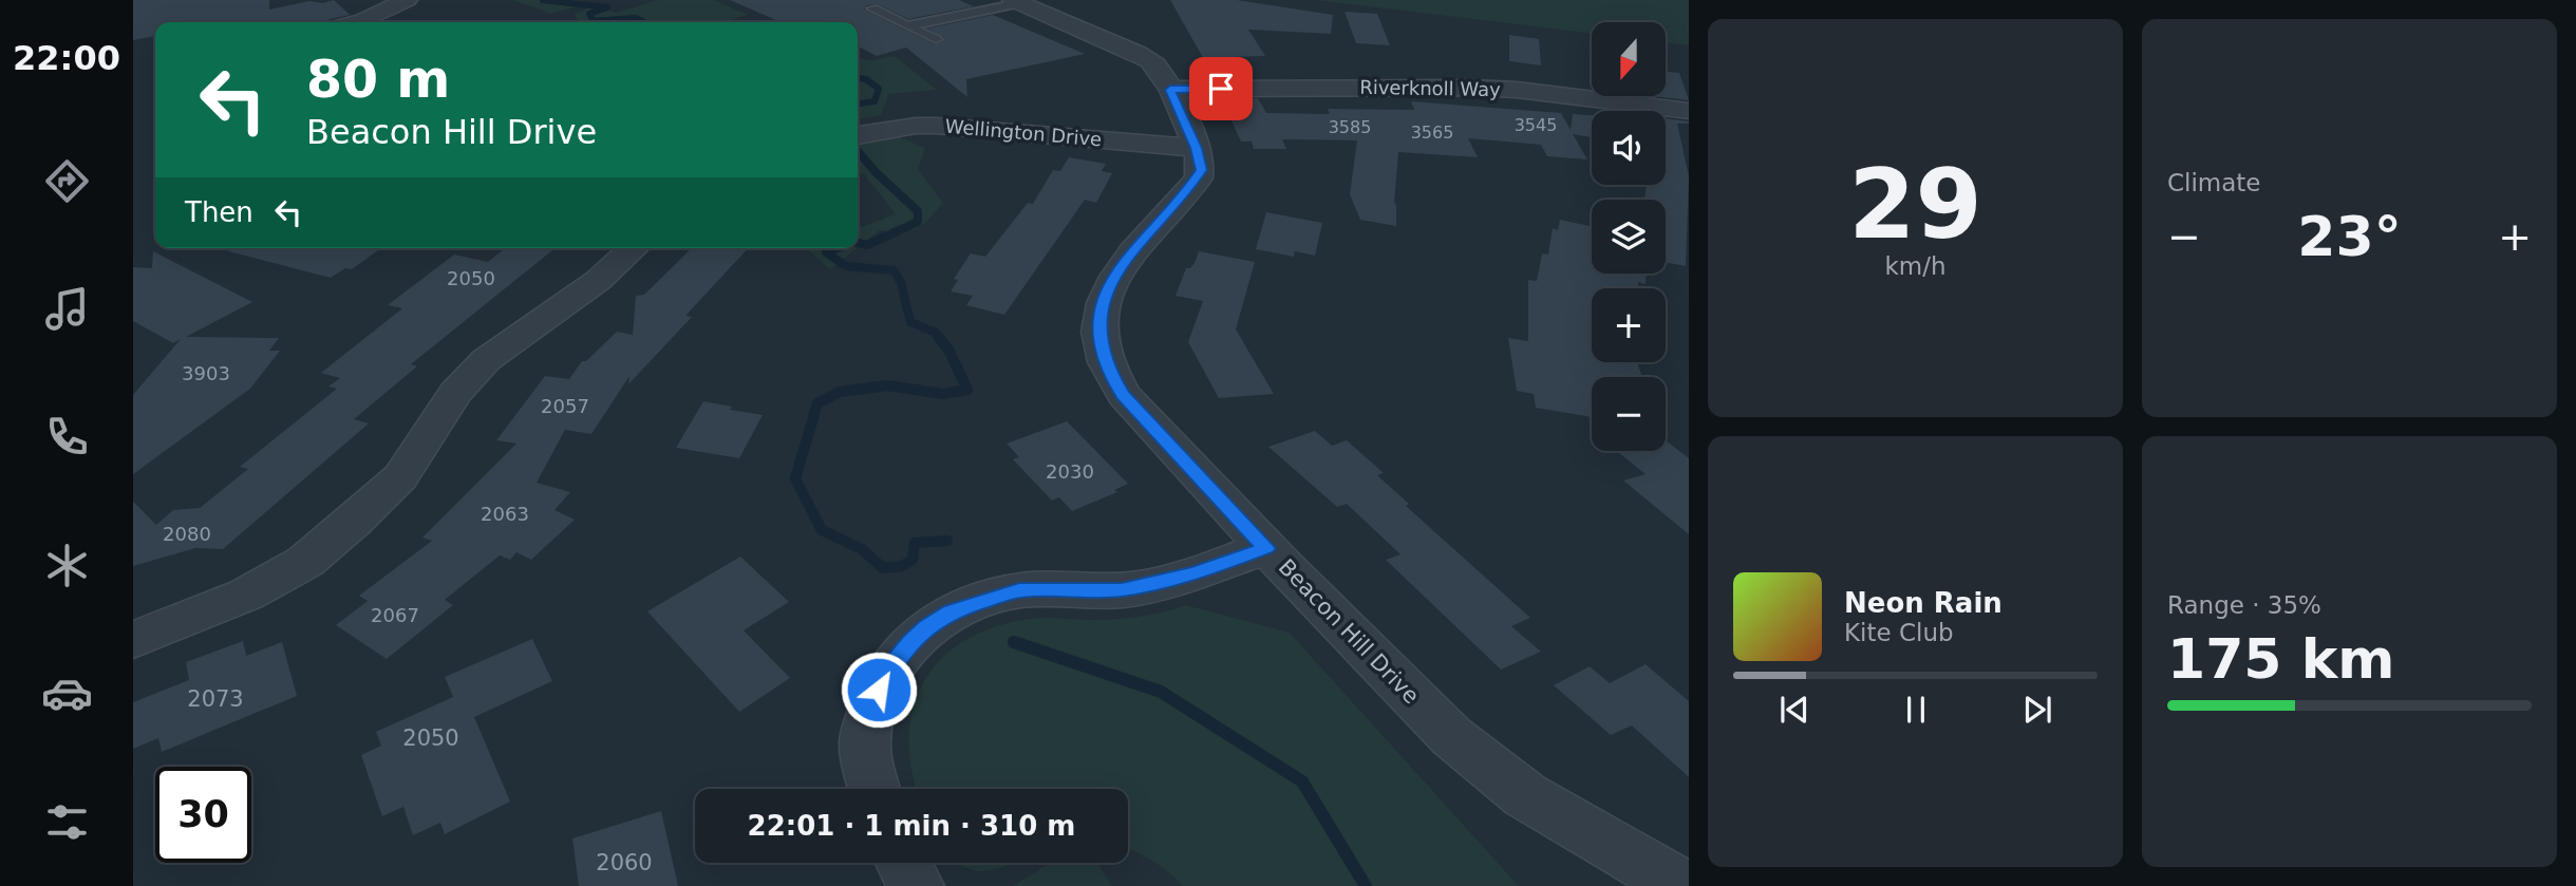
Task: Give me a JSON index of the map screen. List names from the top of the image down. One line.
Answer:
{"streets":{"street":["Riverknoll Way","Wellington Drive","Beacon Hill Drive"]},"crossings":[["Riverknoll Way","Beacon Hill Drive"],["Wellington Drive","Beacon Hill Drive"]],"house_numbers":["3545","3585","3565","2050","3903","2057","2030","2063","2080","2067","2073","2050","2060"],"north":"bottom","page":{"tabs":"22:00","tile":[["29","km/h"],"Climate",["Range · 35%","175 km"]],"map_buttons":["+","−"],"turn":["80 m","Beacon Hill Drive"],"then":"Then","heat":["−","23°","+"],"song":["Neon Rain","Kite Club"],"limit":"30","trip":"22:01 · 1 min · 310 m"}}
